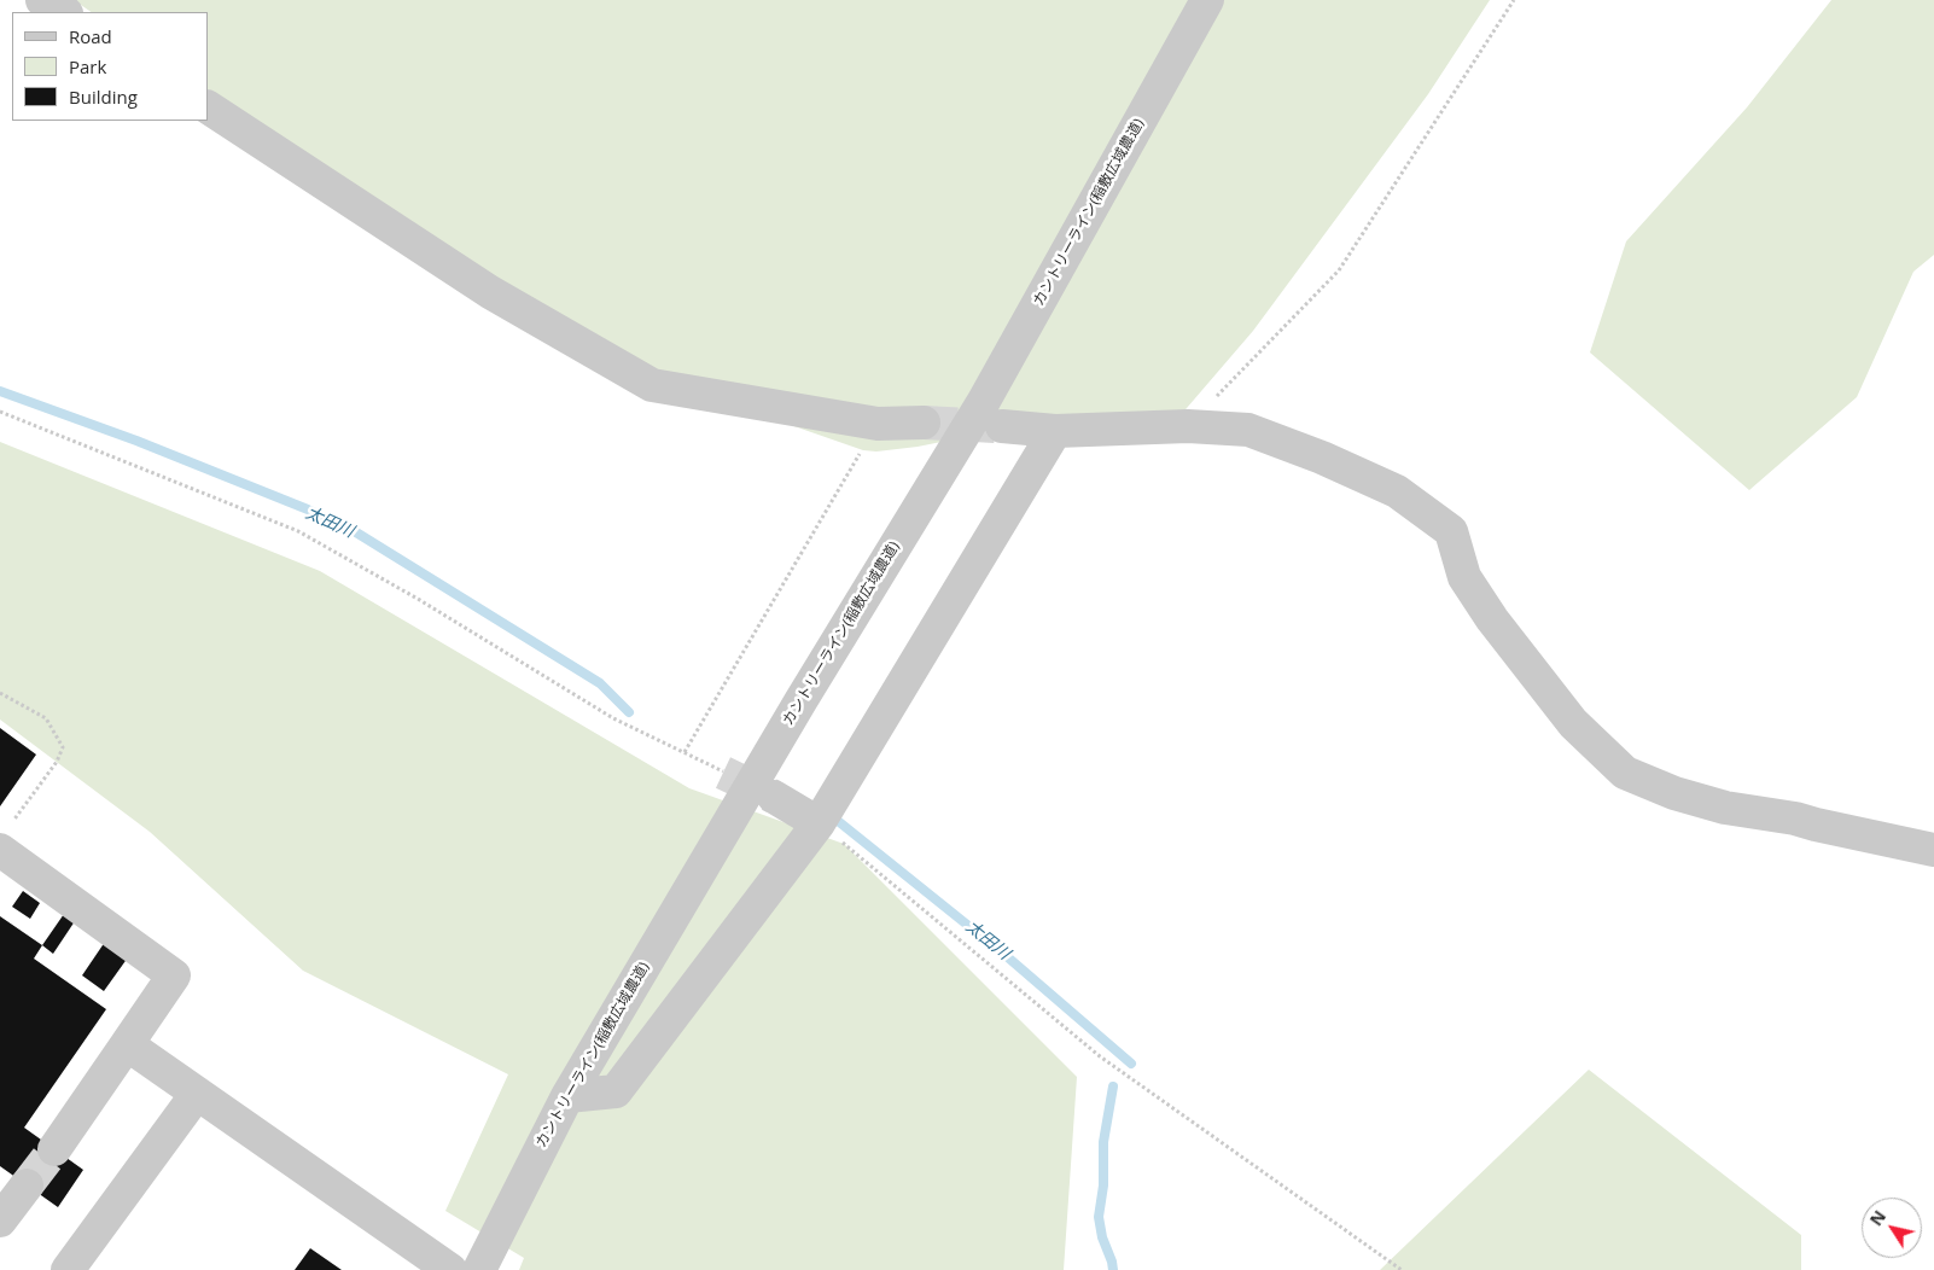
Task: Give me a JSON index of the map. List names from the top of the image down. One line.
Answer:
{"streets":{"street":["カントリーライン(稲敷広域農道)"]},"water":["太田川"],"legend":["Road","Park","Building"],"north":"top left"}
